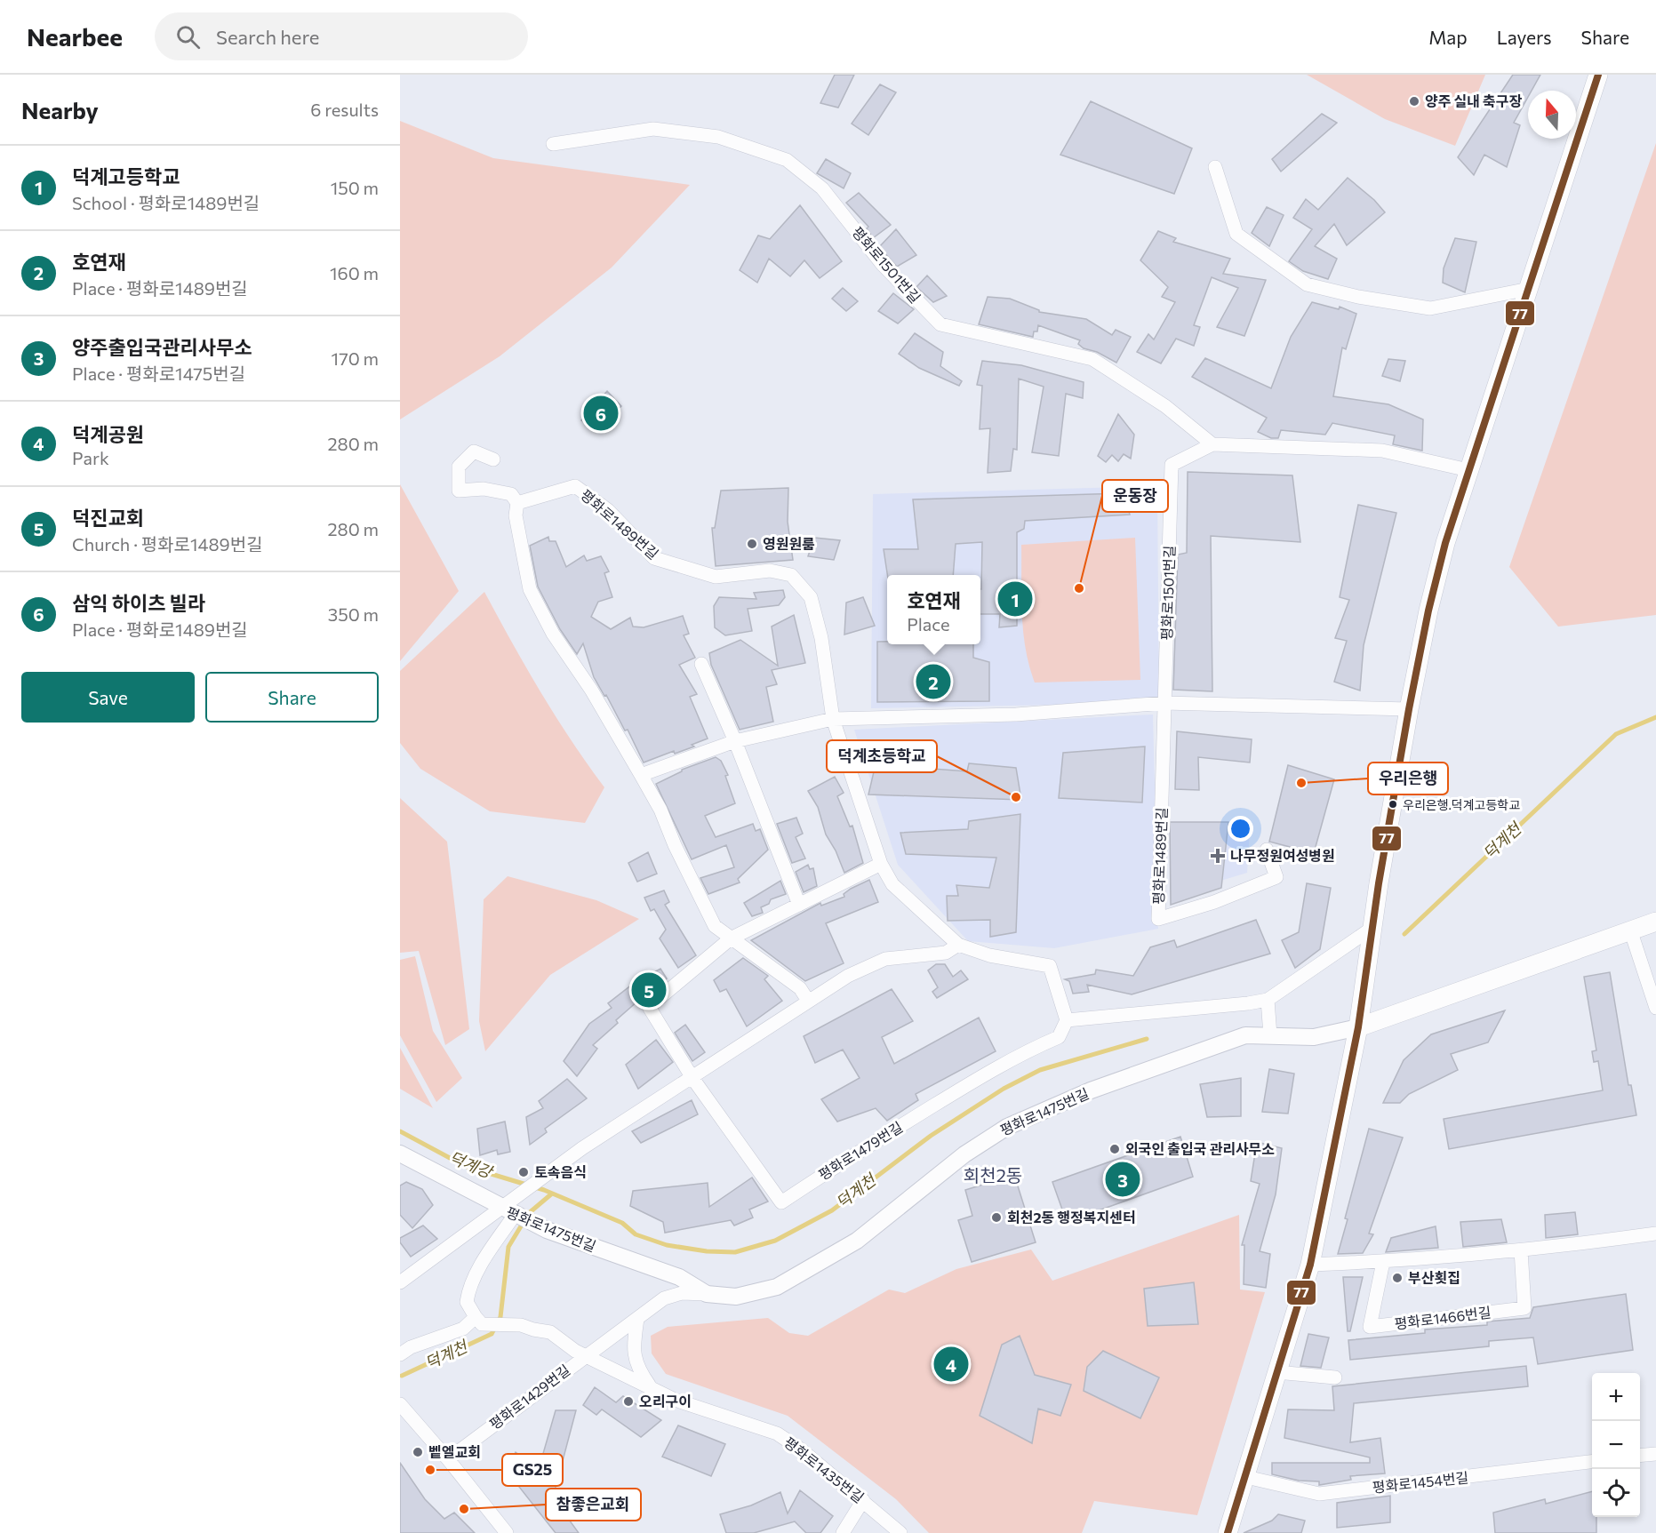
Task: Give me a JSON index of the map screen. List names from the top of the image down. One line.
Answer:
{"streets":{"street":["평화로1501번길","평화로1489번길","평화로1475번길","평화로1479번길","평화로1466번길","평화로1429번길","평화로1435번길","평화로1454번길"]},"crossings":[["평화로1501번길","평화로1489번길"],["평화로1475번길","평화로1429번길"],["평화로1475번길","평화로1435번길"],["평화로1429번길","평화로1435번길"]],"districts":["회천2동"],"water":["덕계천","덕계강"],"places":{"other":["양주 실내 축구장","영원원룸","운동장","우리은행","덕계초등학교","우리은행.덕계고등학교","외국인 출입국 관리사무소","토속음식","회천2동 행정복지센터","부산횟집","오리구이","벹엘교회","GS25","참좋은교회"],"health":["나무정원여성병원"]},"lines":["transit line 77"],"north":"top","page":{"header":"Nearbee","search":"Search here","nav":["Map","Layers","Share"],"heading":["Nearby","6 results"],"list":[{"mark":"1","name":"덕계고등학교","note":"School · 평화로1489번길","value":"150 m"},{"mark":"2","name":"호연재","note":"Place · 평화로1489번길","value":"160 m"},{"mark":"3","name":"양주출입국관리사무소","note":"Place · 평화로1475번길","value":"170 m"},{"mark":"4","name":"덕계공원","note":"Park","value":"280 m"},{"mark":"5","name":"덕진교회","note":"Church · 평화로1489번길","value":"280 m"},{"mark":"6","name":"삼익 하이츠 빌라","note":"Place · 평화로1489번길","value":"350 m"}],"pins":["6","1","2","5","3","4"],"popup":["호연재","Place"],"buttons":["Save","Share"],"map_buttons":["+","−"]}}
